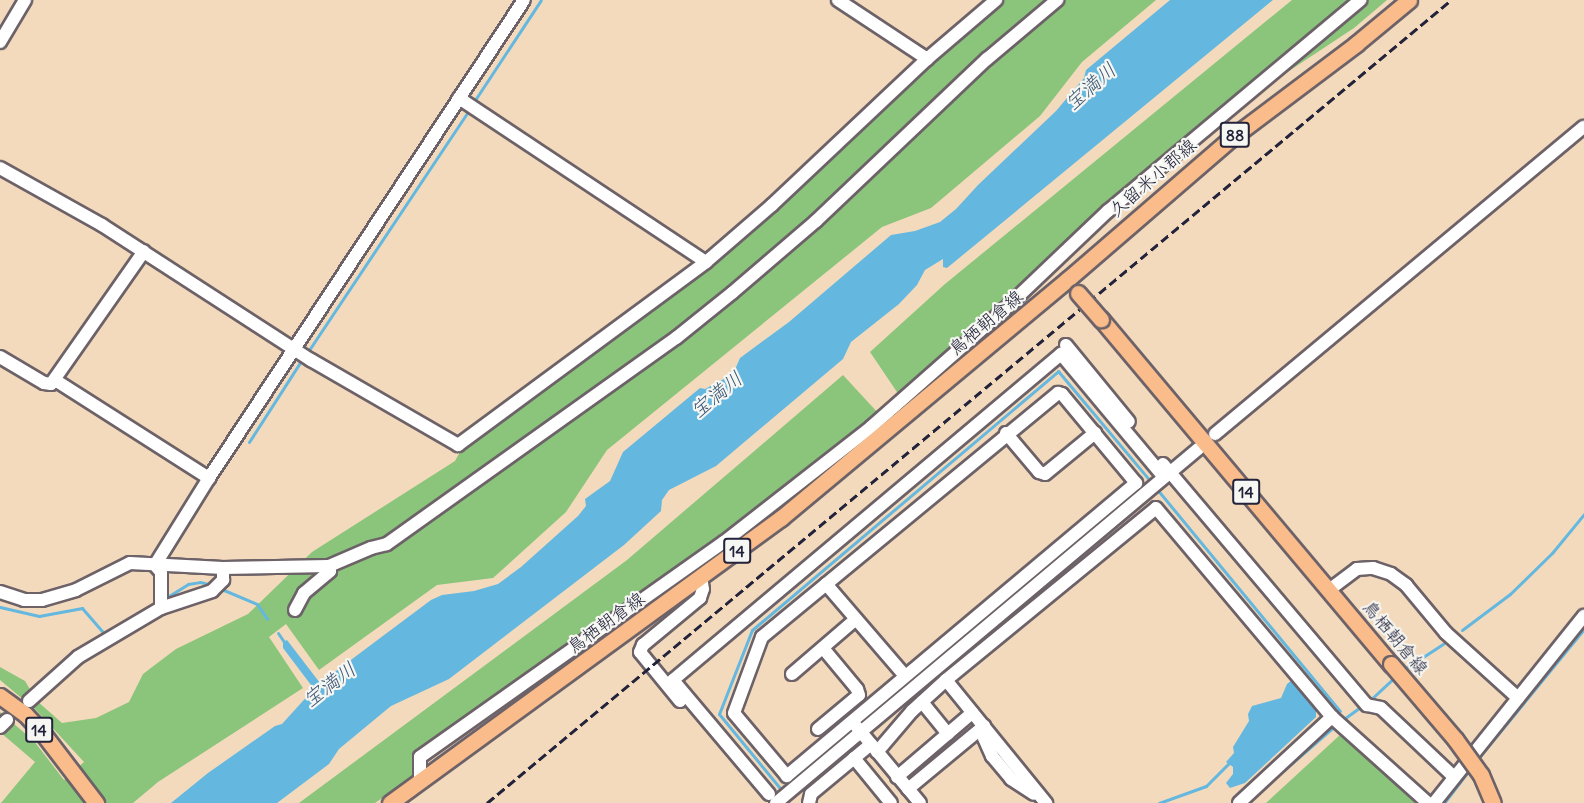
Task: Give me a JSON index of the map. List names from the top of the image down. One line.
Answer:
{"streets":{"main road":["88","久留米小郡線","鳥栖朝倉線","14"]},"crossings":[["久留米小郡線","鳥栖朝倉線"]],"water":["宝満川"]}
